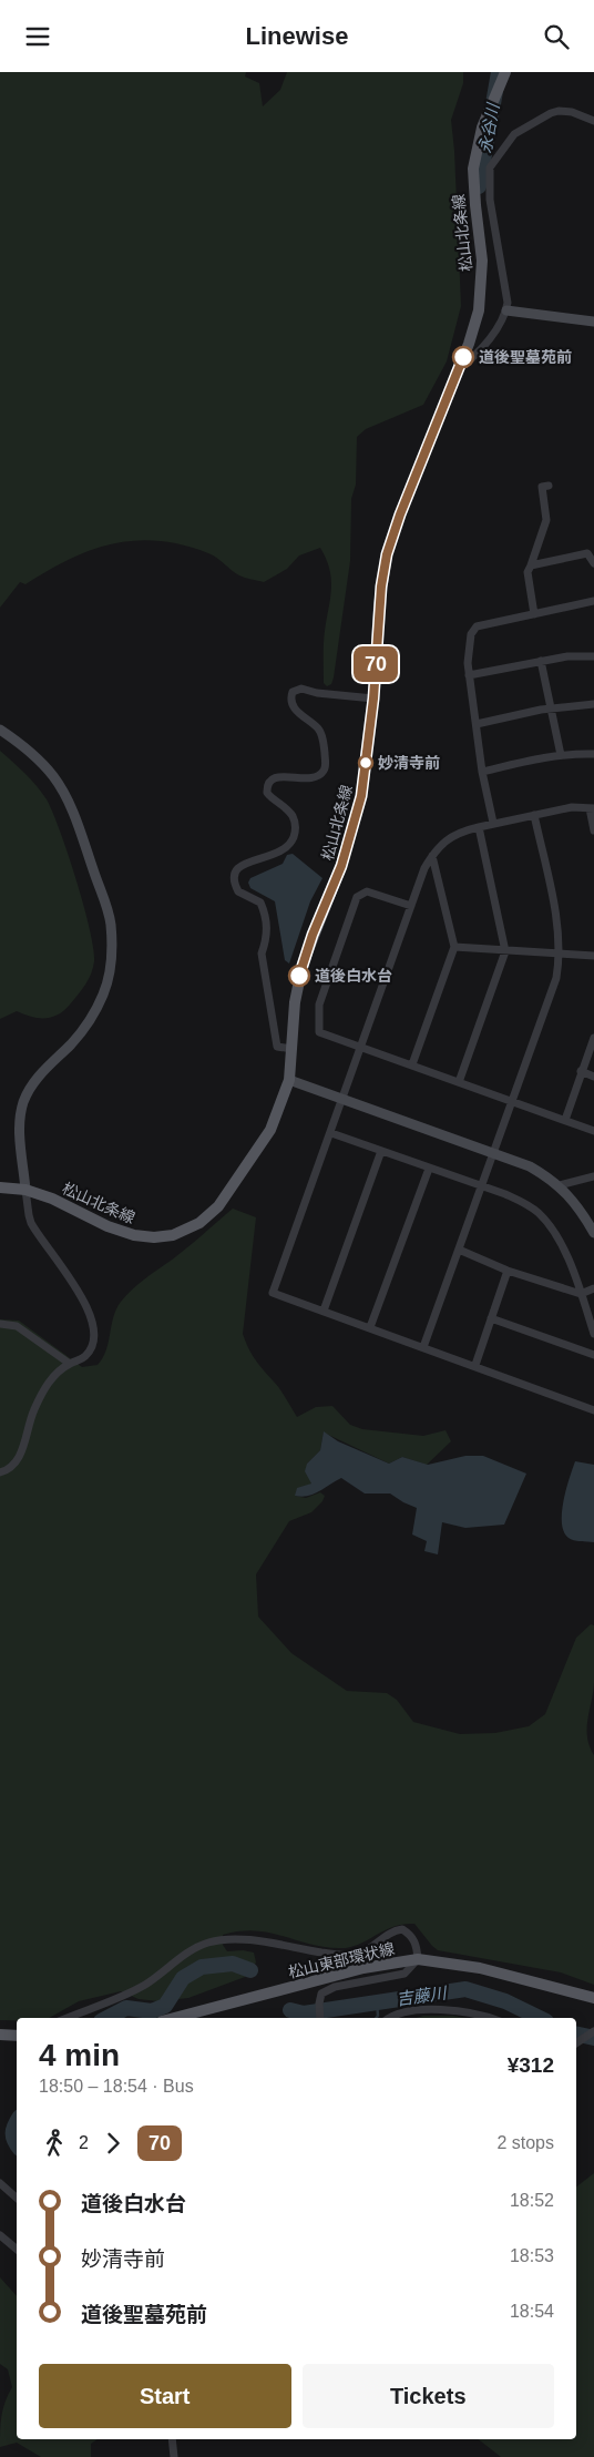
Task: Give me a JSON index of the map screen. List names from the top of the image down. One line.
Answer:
{"streets":{"main road":["松山北条線","松山東部環状線"]},"water":["永谷川","吉藤川"],"places":["道後聖墓苑前","妙清寺前","道後白水台"],"lines":["bus line 70"],"page":{"header":"Linewise","on_map":"70","heading":["4 min","18:50 – 18:54 · Bus","¥312"],"legs":["2","70","2 stops"],"list":[{"name":"道後白水台","value":"18:52"},{"name":"妙清寺前","value":"18:53"},{"name":"道後聖墓苑前","value":"18:54"}],"buttons":["Start","Tickets"]}}
